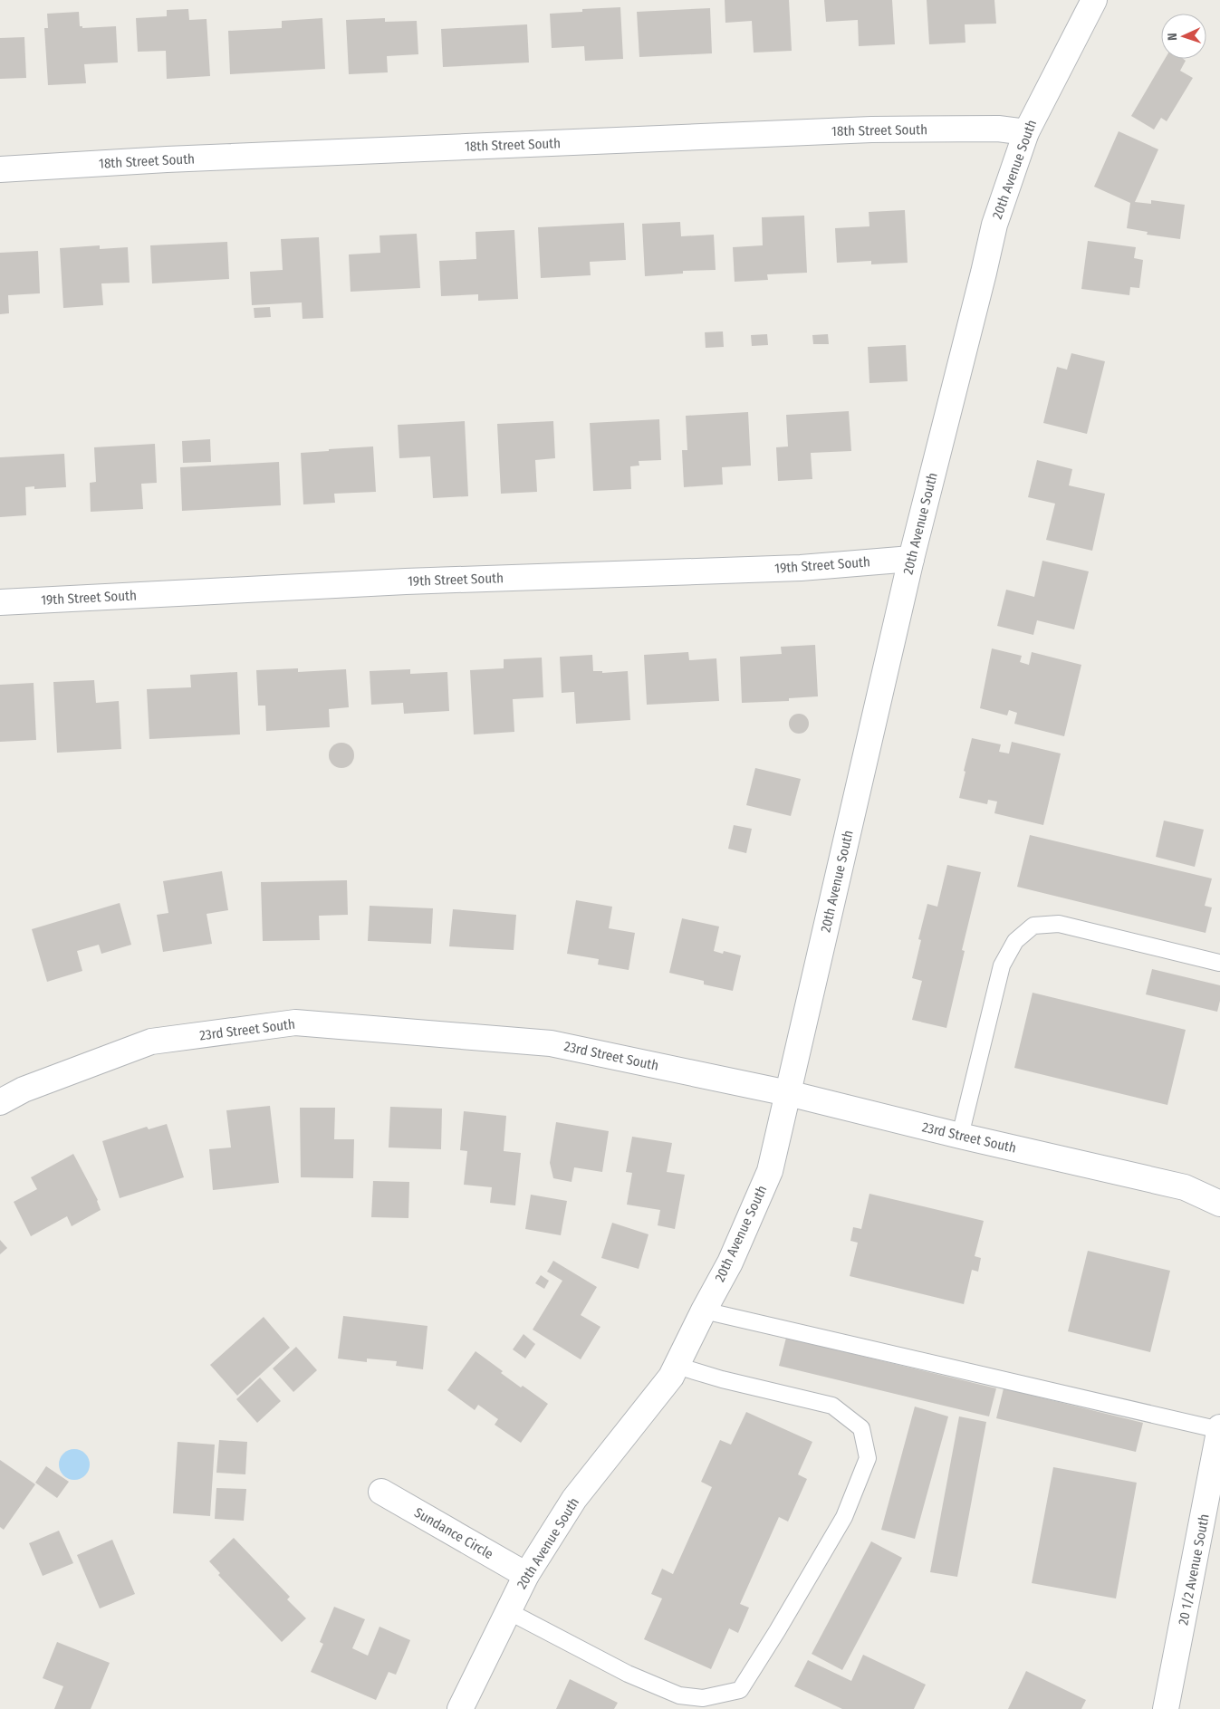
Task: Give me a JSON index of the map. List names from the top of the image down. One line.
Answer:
{"streets":{"street":["18th Street South","20th Avenue South","19th Street South","23rd Street South","Sundance Circle","20 1/2 Avenue South"]},"crossings":[["18th Street South","20th Avenue South"],["20th Avenue South","19th Street South"],["20th Avenue South","23rd Street South"],["20th Avenue South","Sundance Circle"]],"north":"left"}
